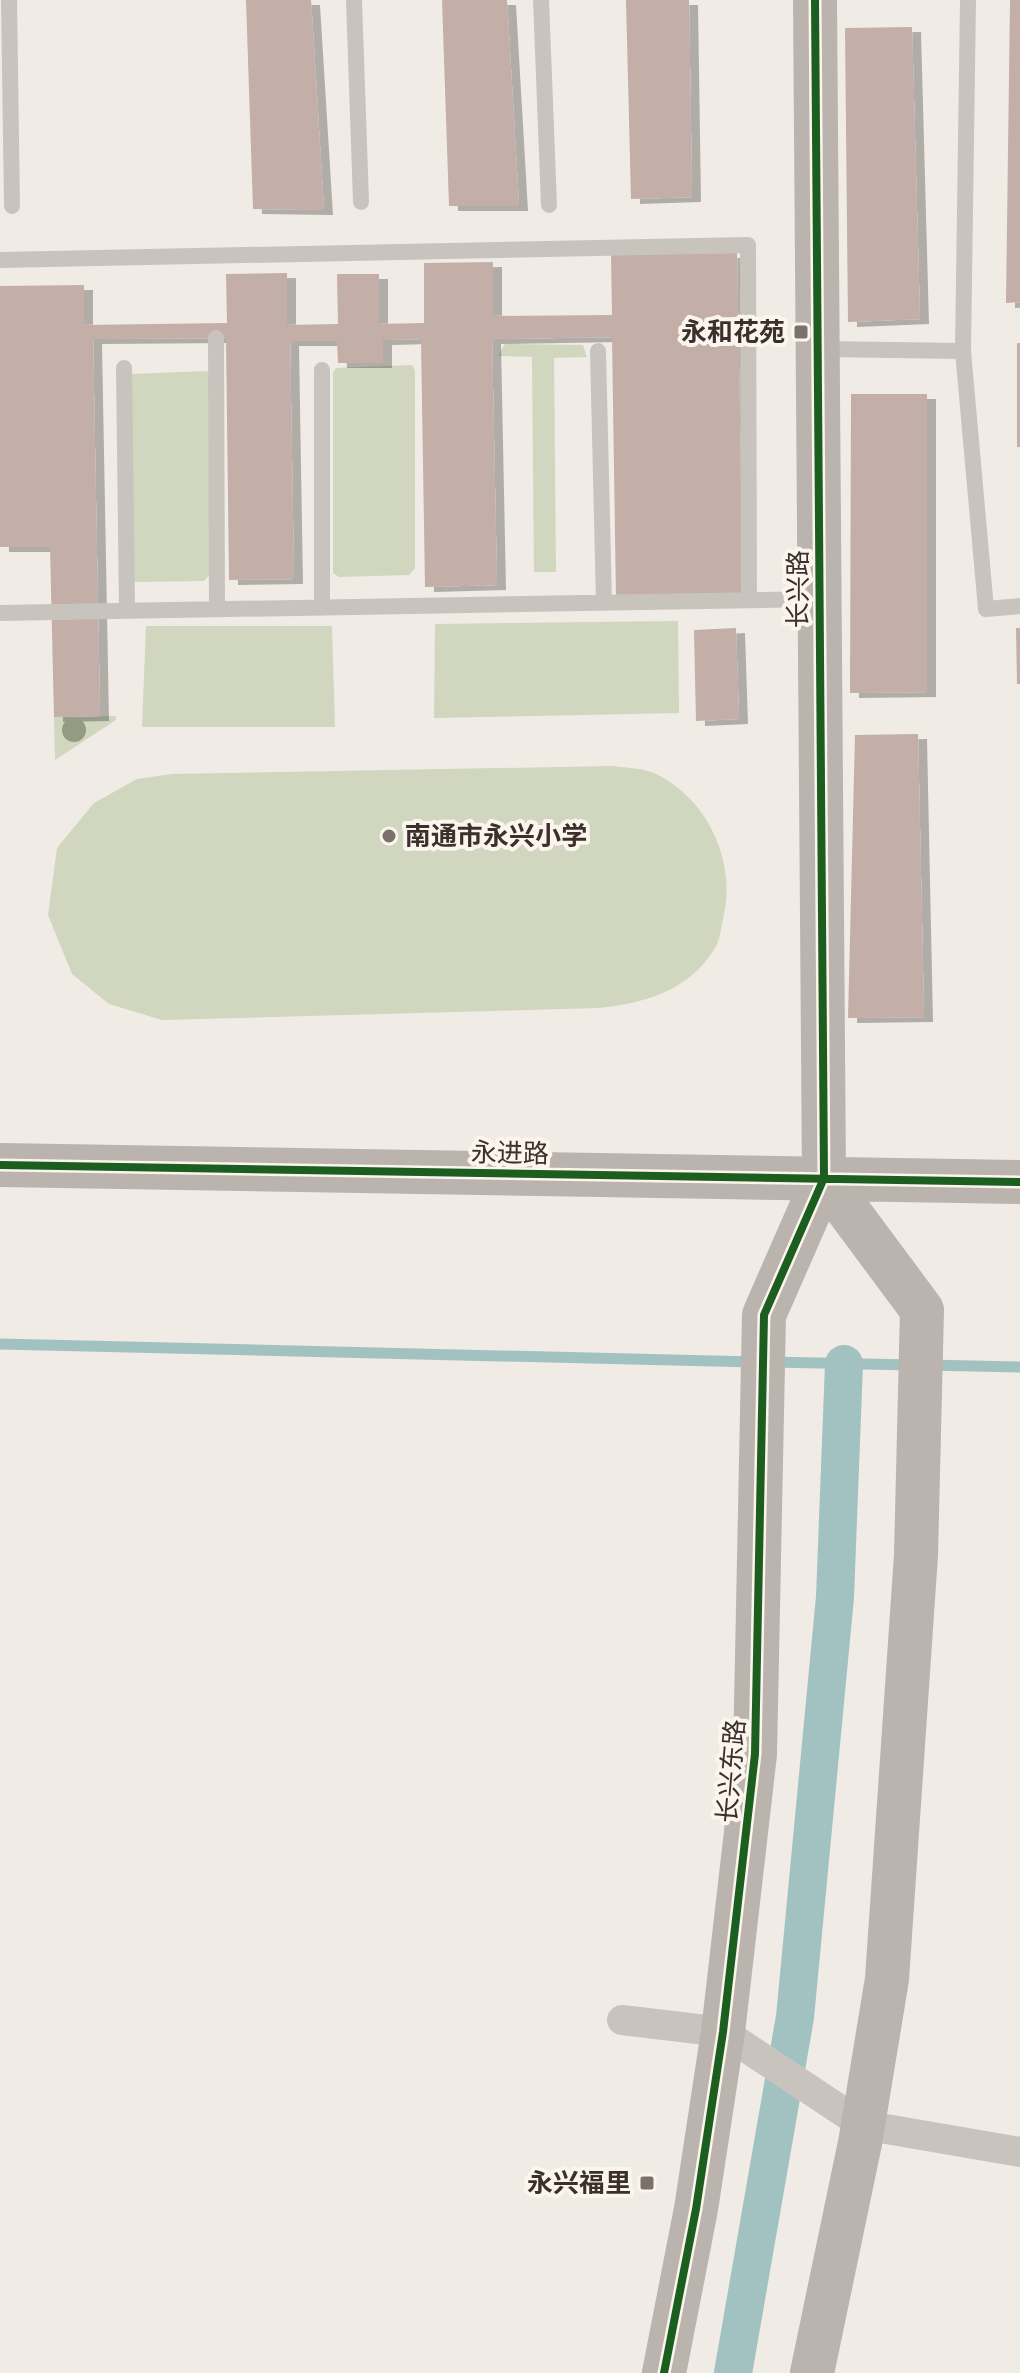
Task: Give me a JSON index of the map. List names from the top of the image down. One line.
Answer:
{"streets":{"street":["长兴路","永进路","长兴东路"]},"crossings":[["长兴路","永进路"],["长兴路","长兴东路"],["永进路","长兴东路"]],"places":{"transit":["永和花苑","永兴福里"],"other":["南通市永兴小学"]}}
